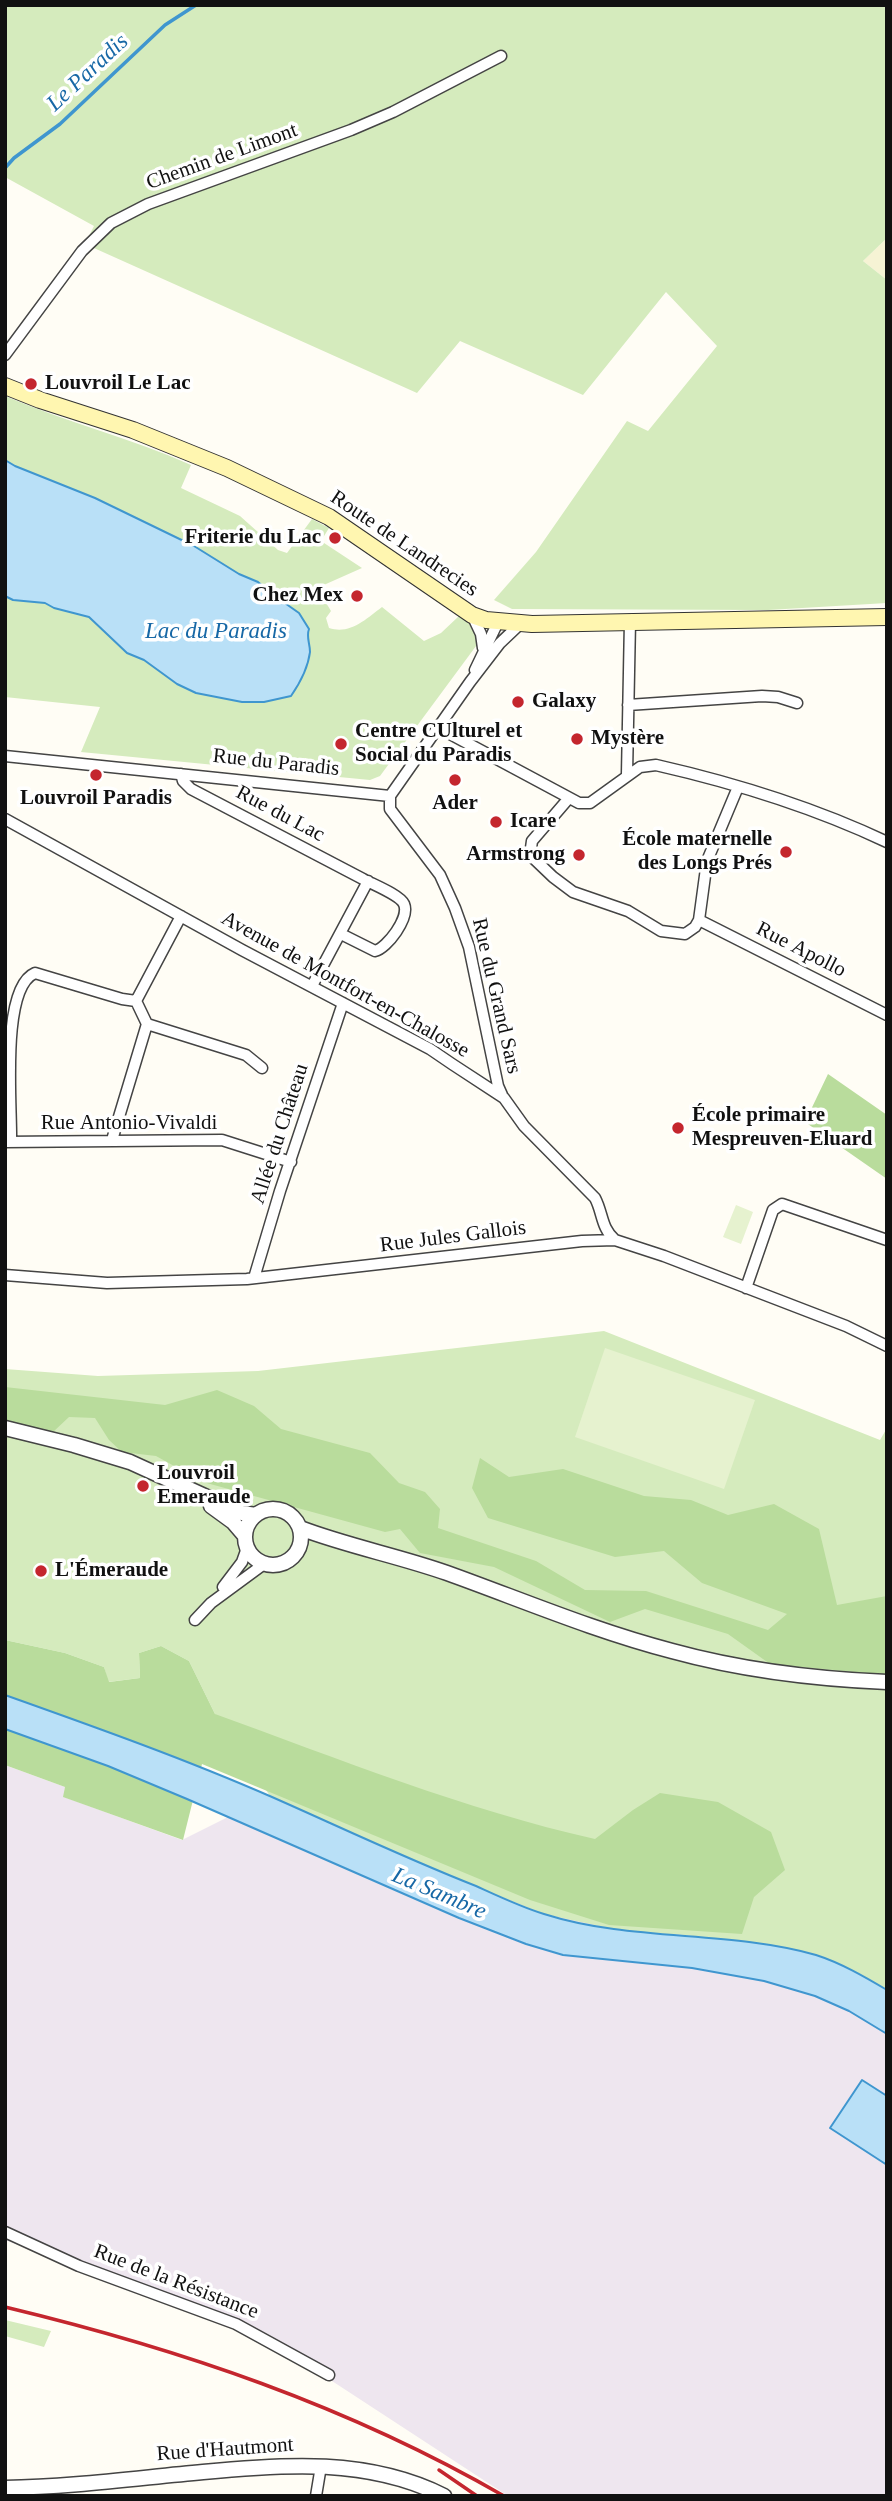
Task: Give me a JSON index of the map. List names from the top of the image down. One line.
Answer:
{"streets":{"main road":["Route de Landrecies"],"street":["Chemin de Limont","Rue du Paradis","Rue du Lac","Rue Apollo","Avenue de Montfort-en-Chalosse","Rue du Grand Sars","Rue Antonio-Vivaldi","Allée du Château","Rue Jules Gallois","Rue de la Résistance","Rue d'Hautmont"]},"crossings":[["Rue du Paradis","Rue du Lac"],["Rue du Paradis","Rue du Grand Sars"],["Avenue de Montfort-en-Chalosse","Rue du Grand Sars"],["Avenue de Montfort-en-Chalosse","Allée du Château"],["Avenue de Montfort-en-Chalosse","Rue Jules Gallois"],["Rue Antonio-Vivaldi","Allée du Château"],["Allée du Château","Rue Jules Gallois"]],"water":["Le Paradis","Lac du Paradis","La Sambre"],"places":["Louvroil Le Lac","Friterie du Lac","Chez Mex","Galaxy","Mystère","Centre CUlturel et Social du Paradis","Louvroil Paradis","Ader","Icare","École maternelle des Longs Prés","Armstrong","École primaire Mespreuven-Eluard","Louvroil Emeraude","L'Émeraude"]}
